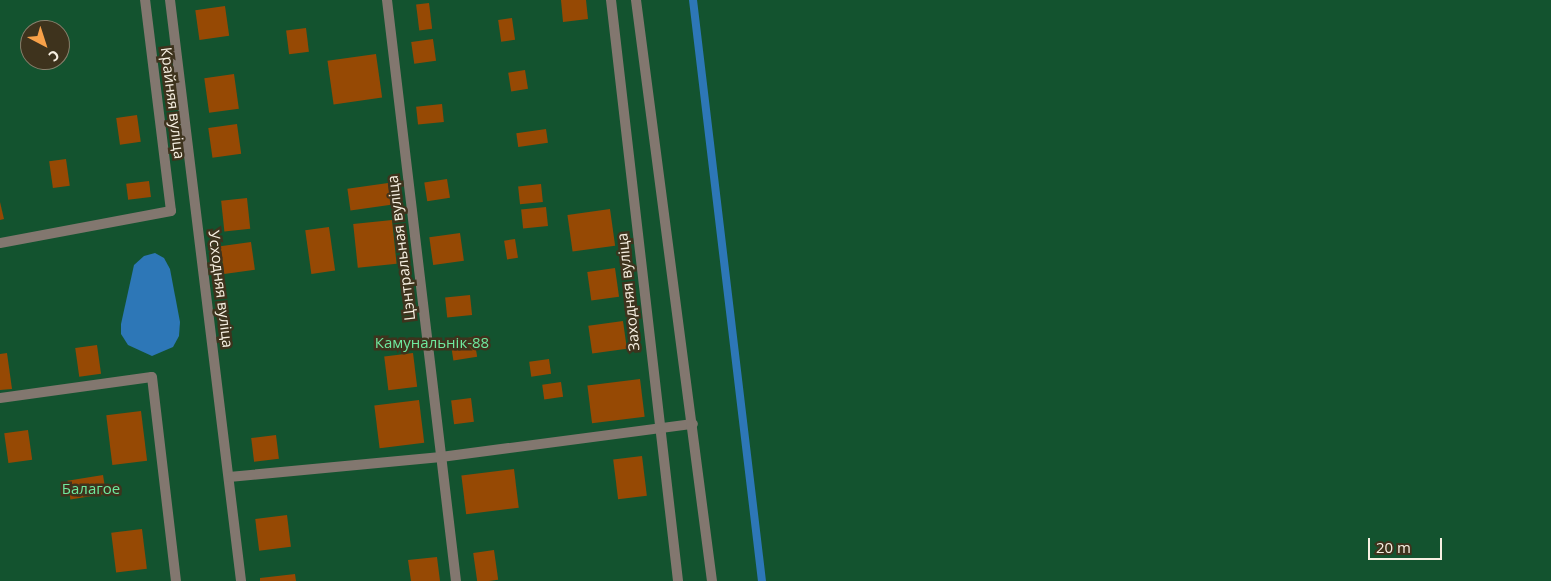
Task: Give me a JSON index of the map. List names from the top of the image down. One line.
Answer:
{"streets":{"street":["Крайняя вуліца","Цэнтральная вуліца","Усходняя вуліца","Заходняя вуліца"]},"parks":["Камунальнік-88","Балагое"],"scale_bar":"20 m","north":"bottom right"}
